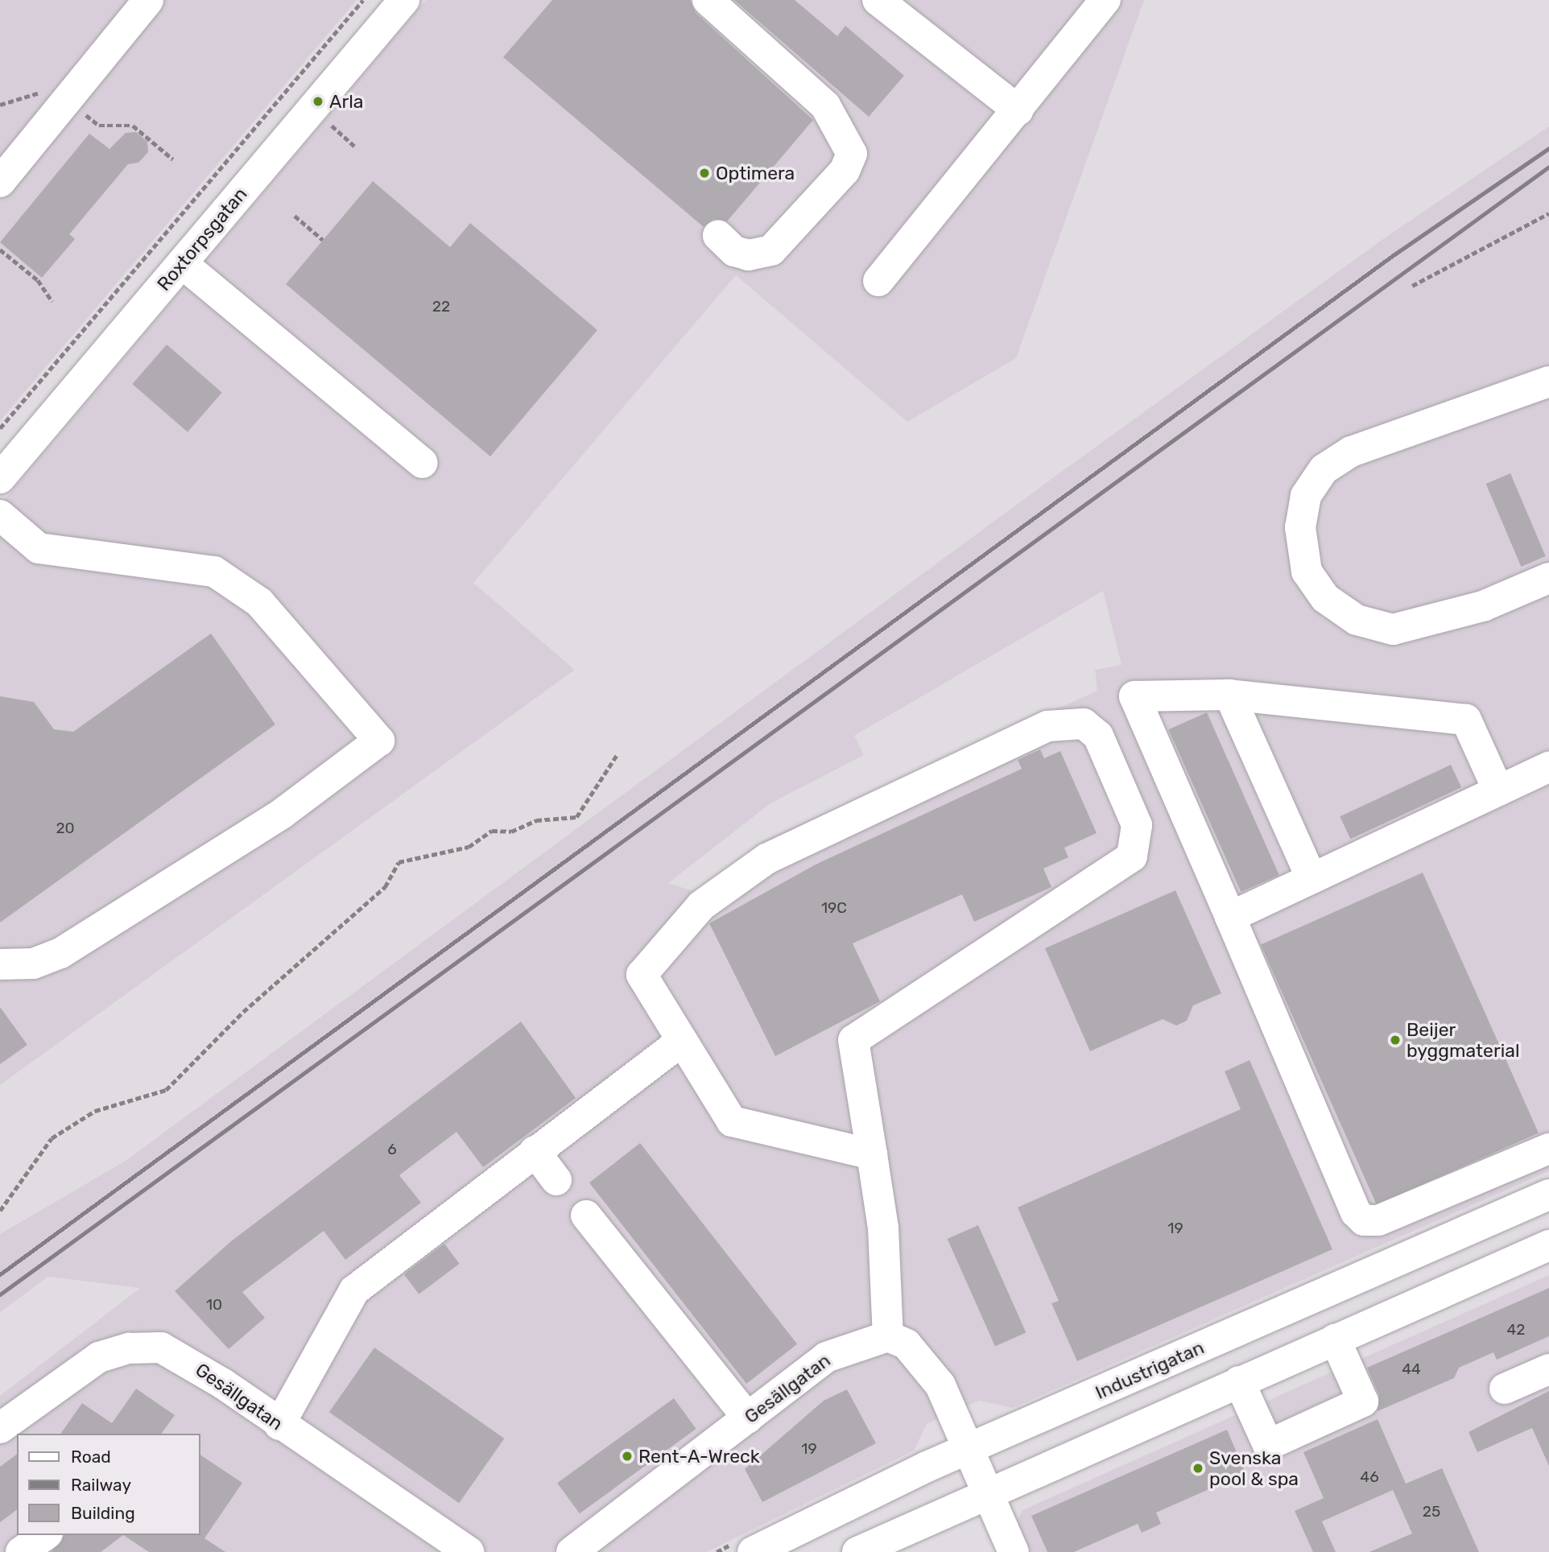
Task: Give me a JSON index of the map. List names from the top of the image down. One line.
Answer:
{"streets":{"street":["Roxtorpsgatan","Industrigatan","Gesällgatan"]},"places":["Arla","Optimera","Beijer byggmaterial","Rent-A-Wreck","Svenska pool & spa"],"house_numbers":["22","20","19C","6","19","10","42","44","19","46","25"],"legend":["Road","Railway","Building"]}
